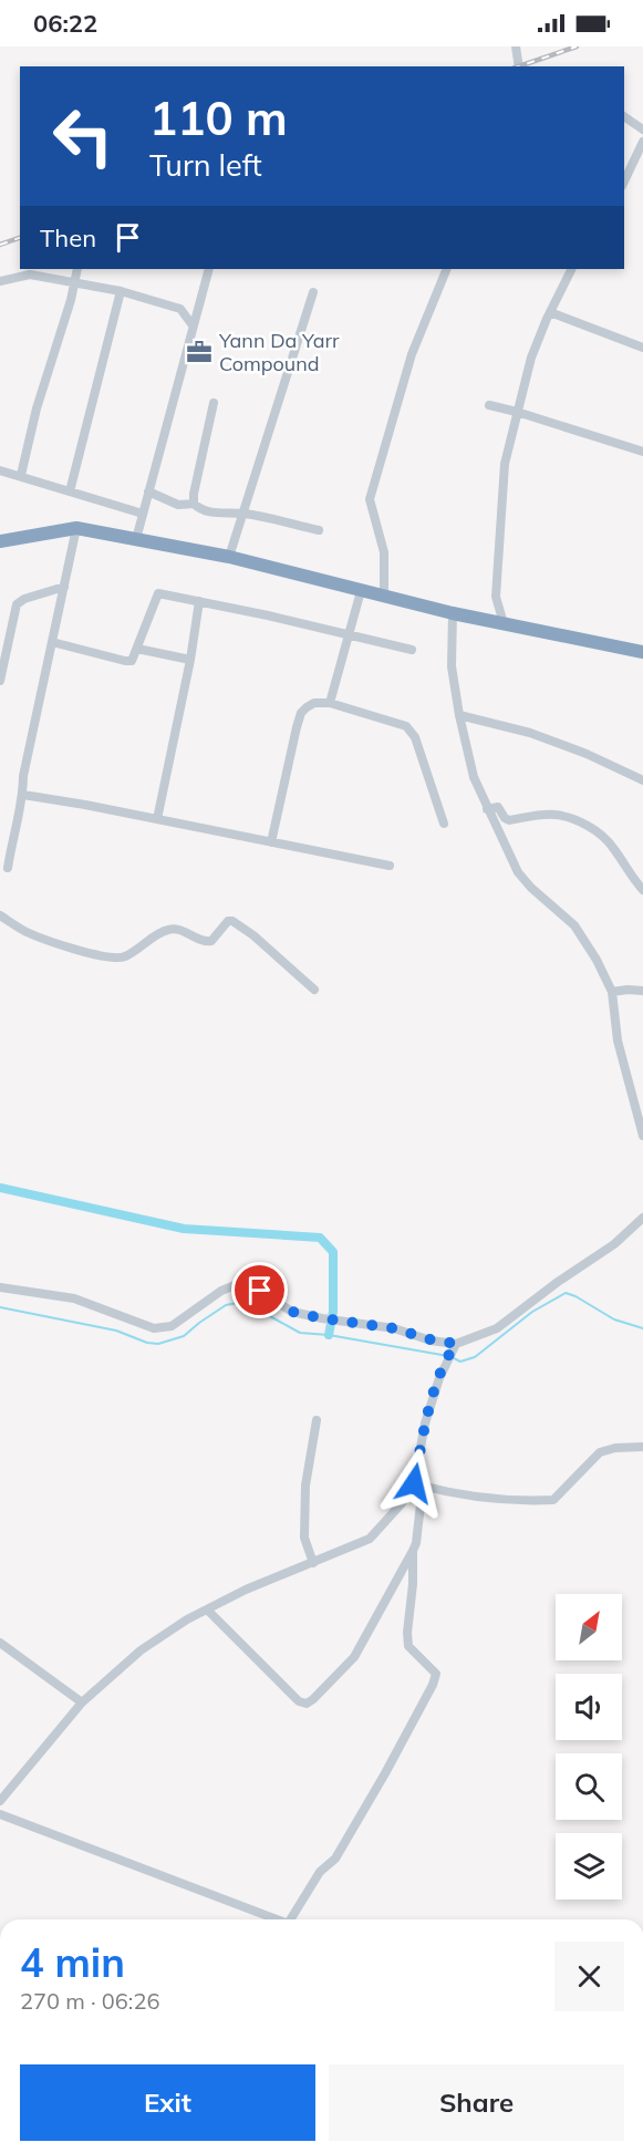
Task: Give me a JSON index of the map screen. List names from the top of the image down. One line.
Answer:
{"places":{"office":["Yann Da Yarr Compound"]},"north":"top right","page":{"status":"06:22","turn":["110 m","Turn left"],"then":"Then","heading":["4 min","270 m · 06:26"],"buttons":["Exit","Share"]}}
